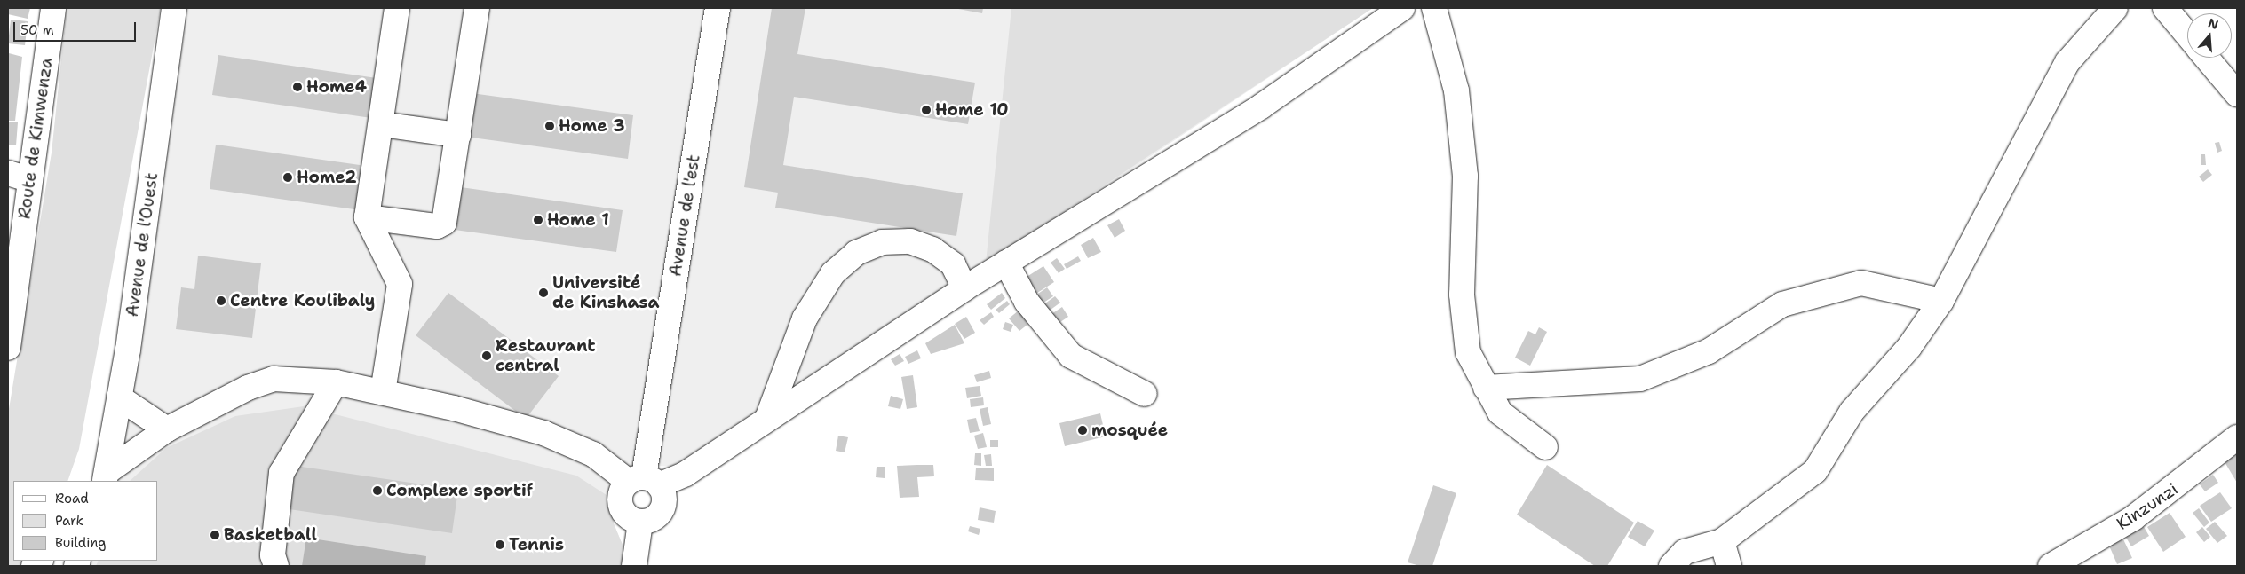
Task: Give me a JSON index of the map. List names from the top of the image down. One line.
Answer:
{"streets":{"street":["Route de Kimwenza","Avenue de l'est","Avenue de l'Ouest","Kinzunzi"]},"places":["Home4","Home 10","Home 3","Home2","Home 1","Université de Kinshasa","Centre Koulibaly","Restaurant central","mosquée","Complexe sportif","Basketball","Tennis"],"legend":["Road","Park","Building"],"scale_bar":"50 m","north":"top"}
